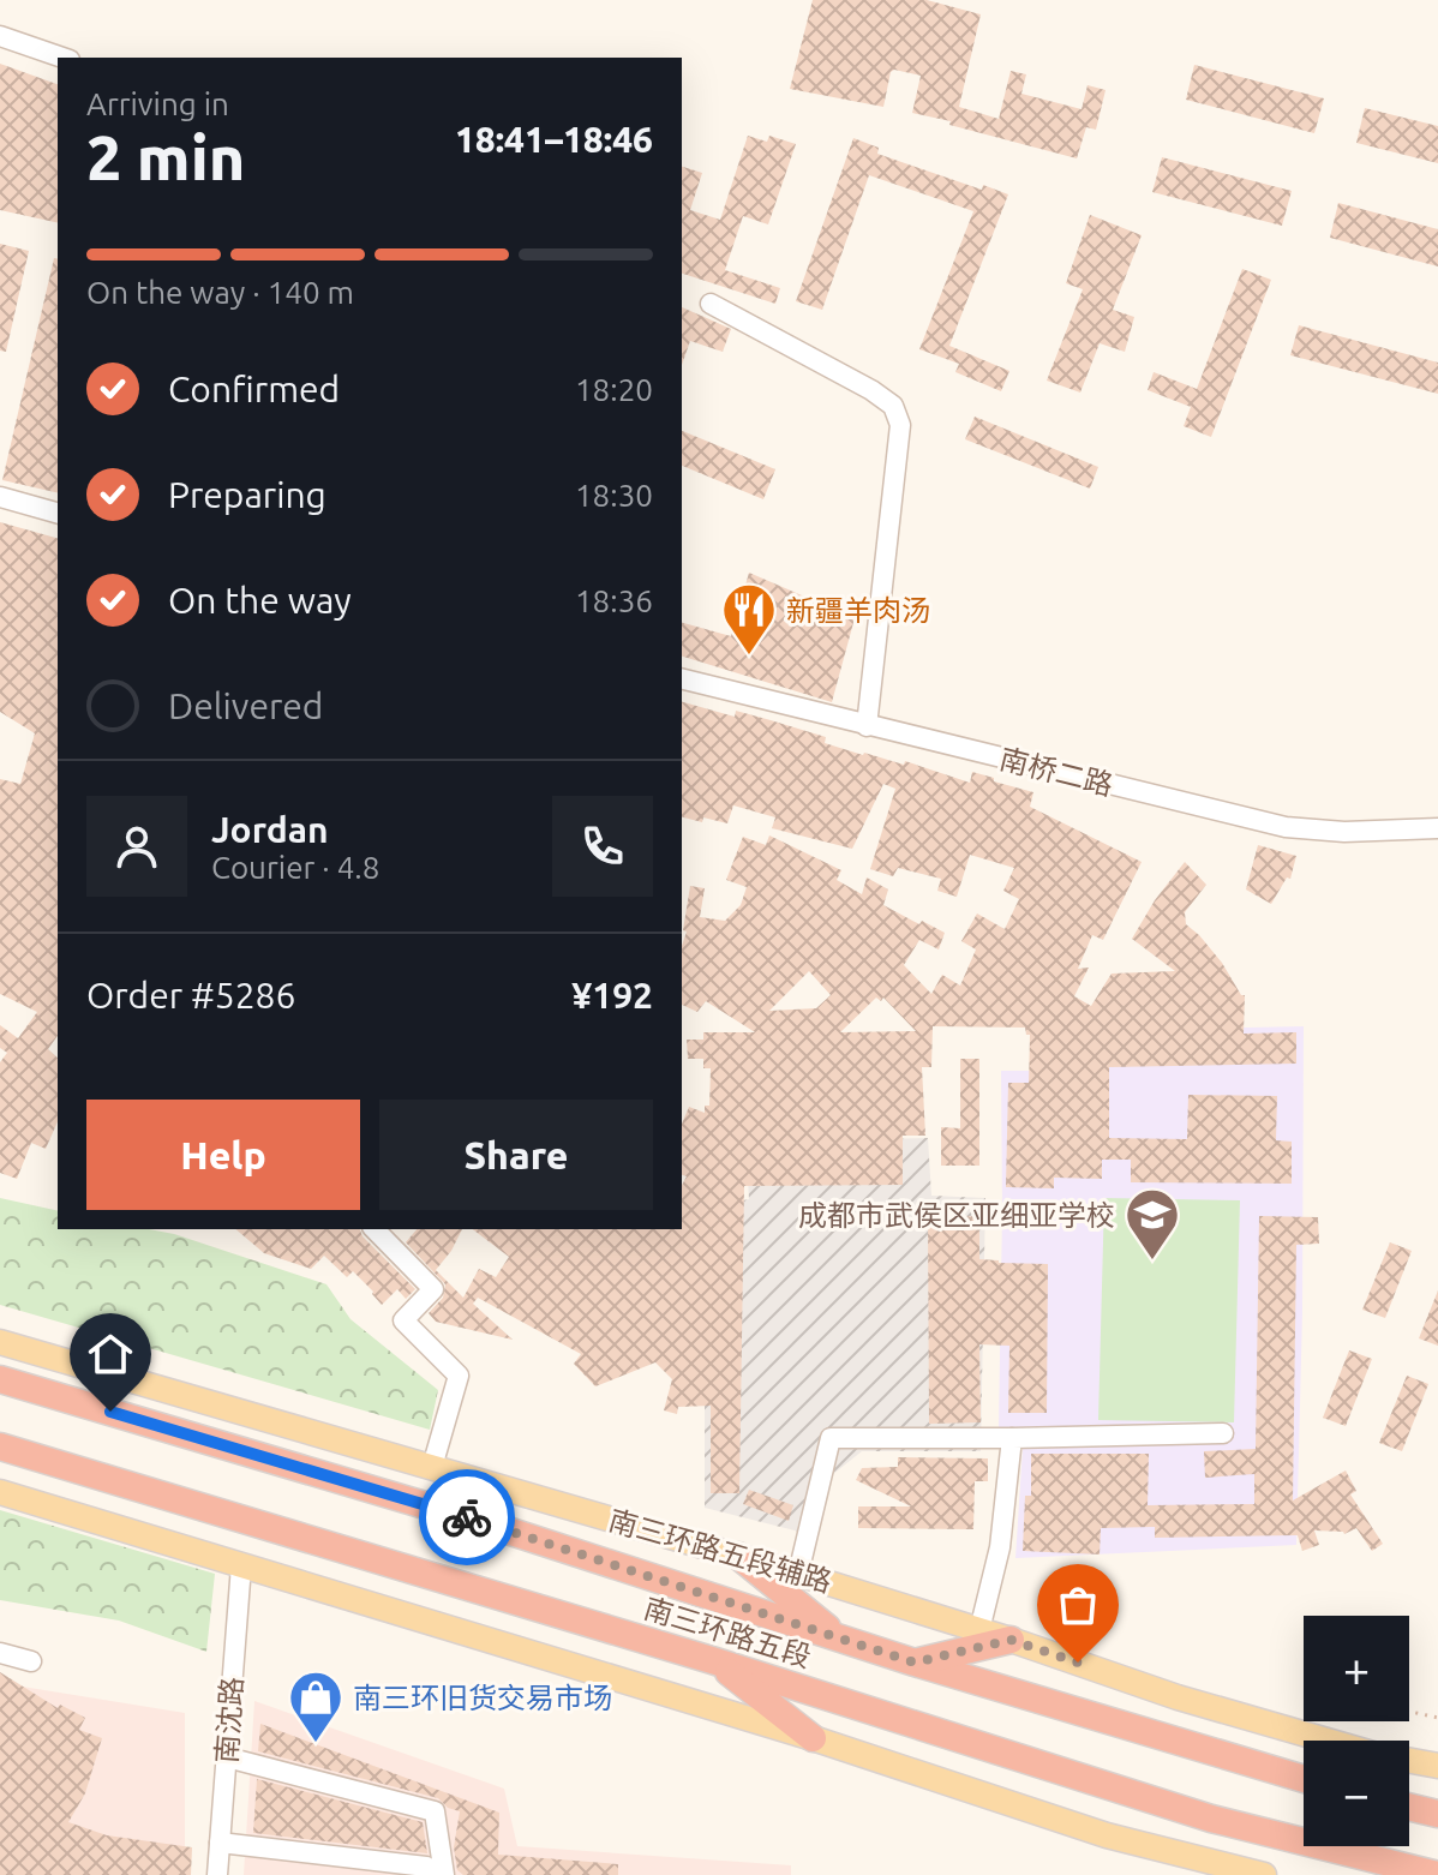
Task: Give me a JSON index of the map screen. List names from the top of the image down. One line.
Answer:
{"streets":{"highway":["南三环路五段"],"main road":["南三环路五段辅路"],"street":["南桥二路","南沈路"]},"places":{"restaurant":["新疆羊肉汤"],"school or university":["成都市武侯区亚细亚学校"],"shop":["南三环旧货交易市场"]},"page":{"heading":["2 min","Arriving in","18:41–18:46"],"panel":["Jordan","Courier · 4.8","Order #5286","¥192"],"bar":"On the way · 140 m","list":[["Confirmed","18:20"],["Preparing","18:30"],["On the way","18:36"],"Delivered"],"buttons":["Help","Share"],"map_buttons":["+","−"]}}
